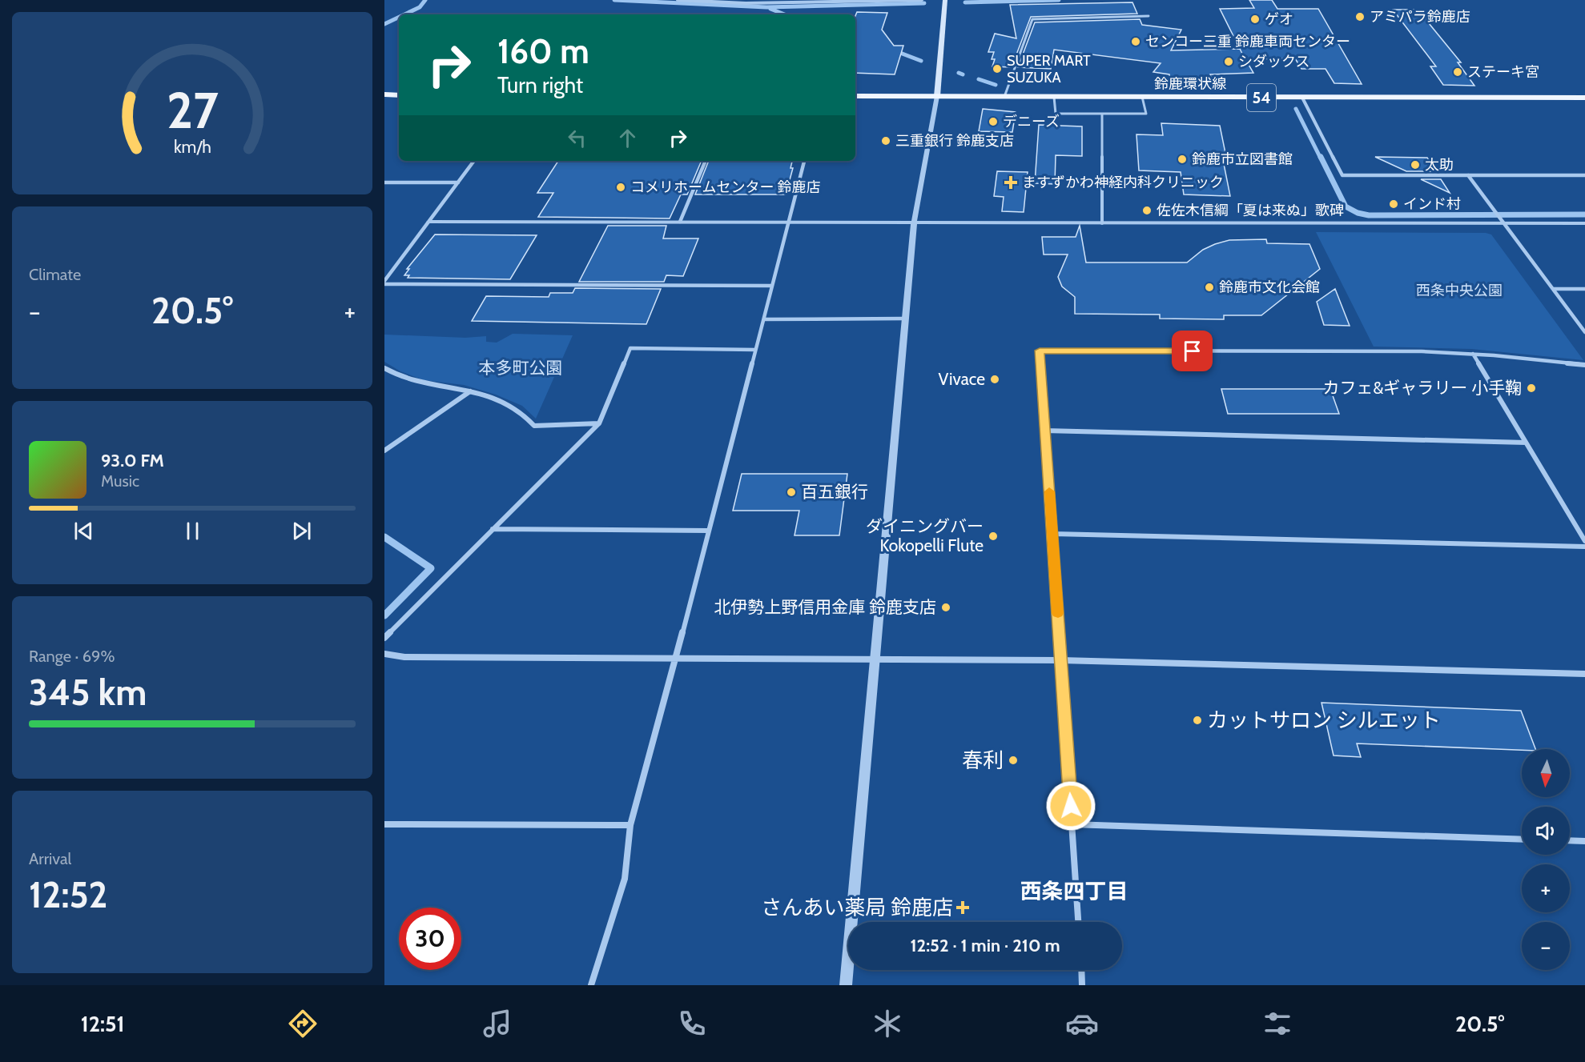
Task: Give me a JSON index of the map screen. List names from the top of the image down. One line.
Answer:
{"streets":{"main road":["鈴鹿環状線","54"]},"districts":["西条四丁目"],"parks":["西条中央公園","本多町公園"],"places":{"other":["アミパラ鈴鹿店","ゲオ","センコー三重 鈴鹿車両センター","シダックス","SUPER MART SUZUKA","ステーキ宮","デニーズ","三重銀行 鈴鹿支店","鈴鹿市立図書館","太助","コメリホームセンター 鈴鹿店","インド村","佐佐木信綱「夏は来ぬ」歌碑","鈴鹿市文化会館","Vivace","カフェ&ギャラリー 小手鞠","百五銀行","ダイニングバー Kokopelli Flute","北伊勢上野信用金庫 鈴鹿支店","カットサロン シルエット","春利"],"health":["ますずかわ神経内科クリニック","さんあい薬局 鈴鹿店"]},"north":"bottom","page":{"turn":["160 m","Turn right"],"tile":["Climate",["Range · 69%","345 km"],["Arrival","12:52"]],"heat":["−","20.5°","+"],"song":["93.0 FM","Music"],"map_buttons":["+","−"],"limit":"30","trip":"12:52 · 1 min · 210 m","tabs":["12:51","20.5°"],"gauge":["27","km/h"]}}
